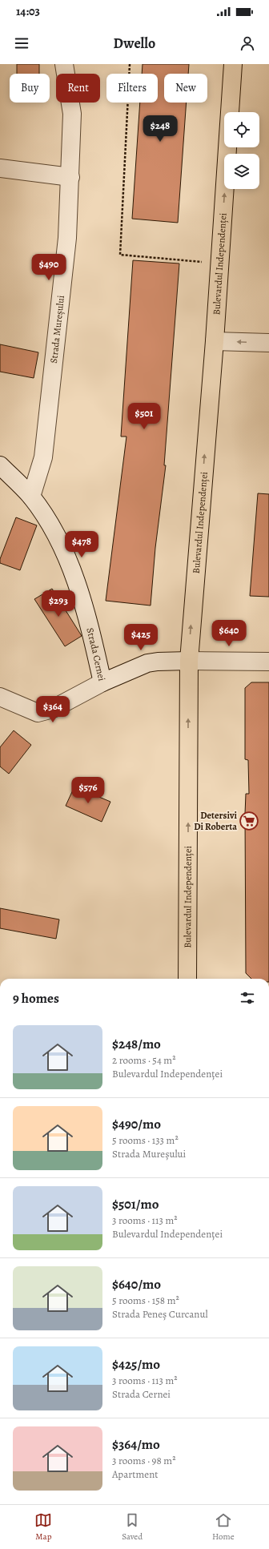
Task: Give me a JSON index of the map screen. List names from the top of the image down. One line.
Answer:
{"streets":{"main road":["Bulevardul Independenței"],"street":["Strada Mureșului","Strada Cernei"]},"crossings":[["Bulevardul Independenței","Strada Cernei"],["Strada Mureșului","Strada Cernei"]],"one_way":["Bulevardul Independenței"],"places":{"supermarket":["Detersivi Di Roberta"]},"page":{"status":"14:03","header":"Dwello","chip":["Buy","Rent","Filters","New"],"price":["$248","$490","$501","$478","$293","$640","$425","$364","$576"],"heading":"9 homes","list":[{"name":"$248/mo","note":"2 rooms · 54 m² · Bulevardul Independenței"},{"name":"$490/mo","note":"5 rooms · 133 m² · Strada Mureșului"},{"name":"$501/mo","note":"3 rooms · 113 m² · Bulevardul Independenței"},{"name":"$640/mo","note":"5 rooms · 158 m² · Strada Peneș Curcanul"},{"name":"$425/mo","note":"3 rooms · 113 m² · Strada Cernei"},{"name":"$364/mo","note":"3 rooms · 98 m² · Apartment"}],"tabs":["Map","Saved","Home"]}}
